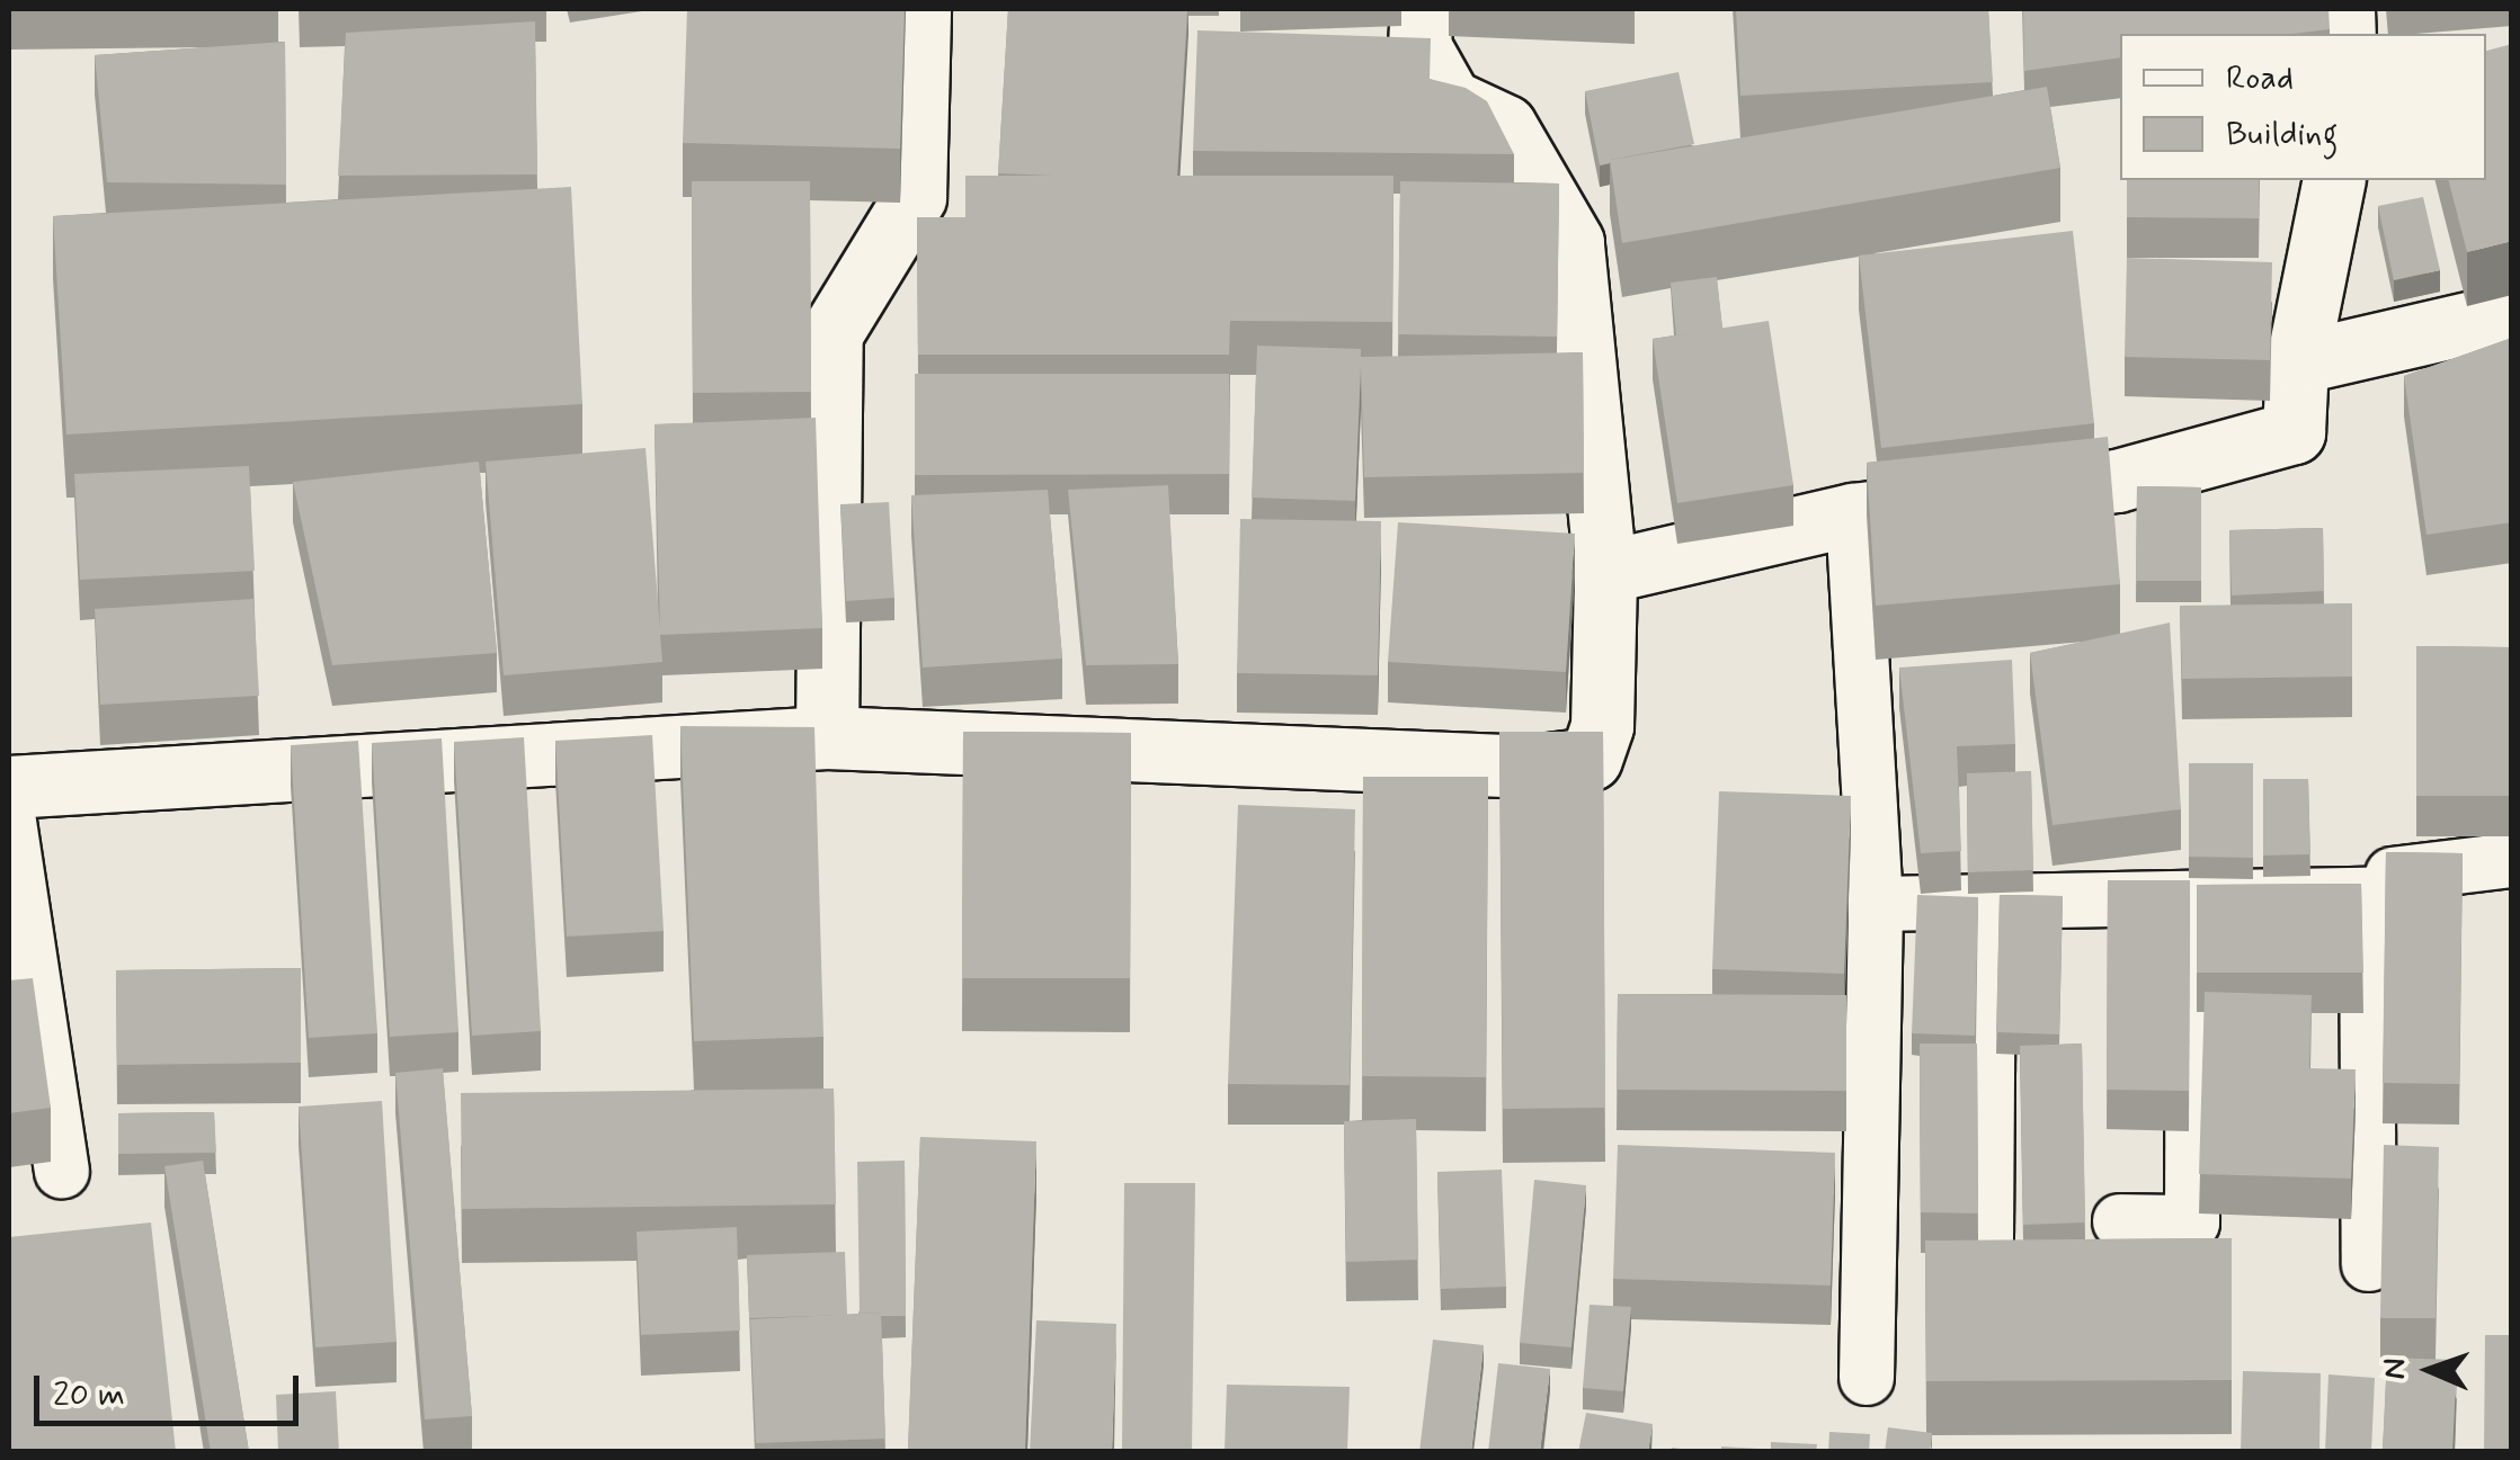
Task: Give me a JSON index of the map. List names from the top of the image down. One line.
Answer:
{"legend":["Road","Building"],"scale_bar":"20 m","north":"left"}
